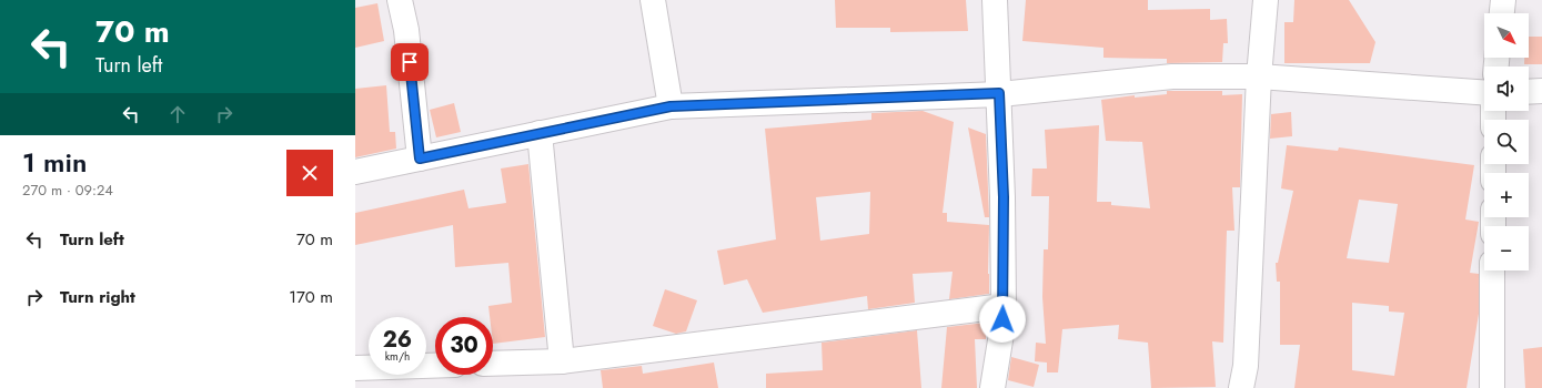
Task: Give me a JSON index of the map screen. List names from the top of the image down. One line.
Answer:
{"north":"bottom right","page":{"turn":["70 m","Turn left"],"map_buttons":["+","−"],"heading":["1 min","270 m · 09:24"],"list":[{"name":"Turn left","value":"70 m"},{"name":"Turn right","value":"170 m"}],"speed":"26 km/h","limit":"30"}}
